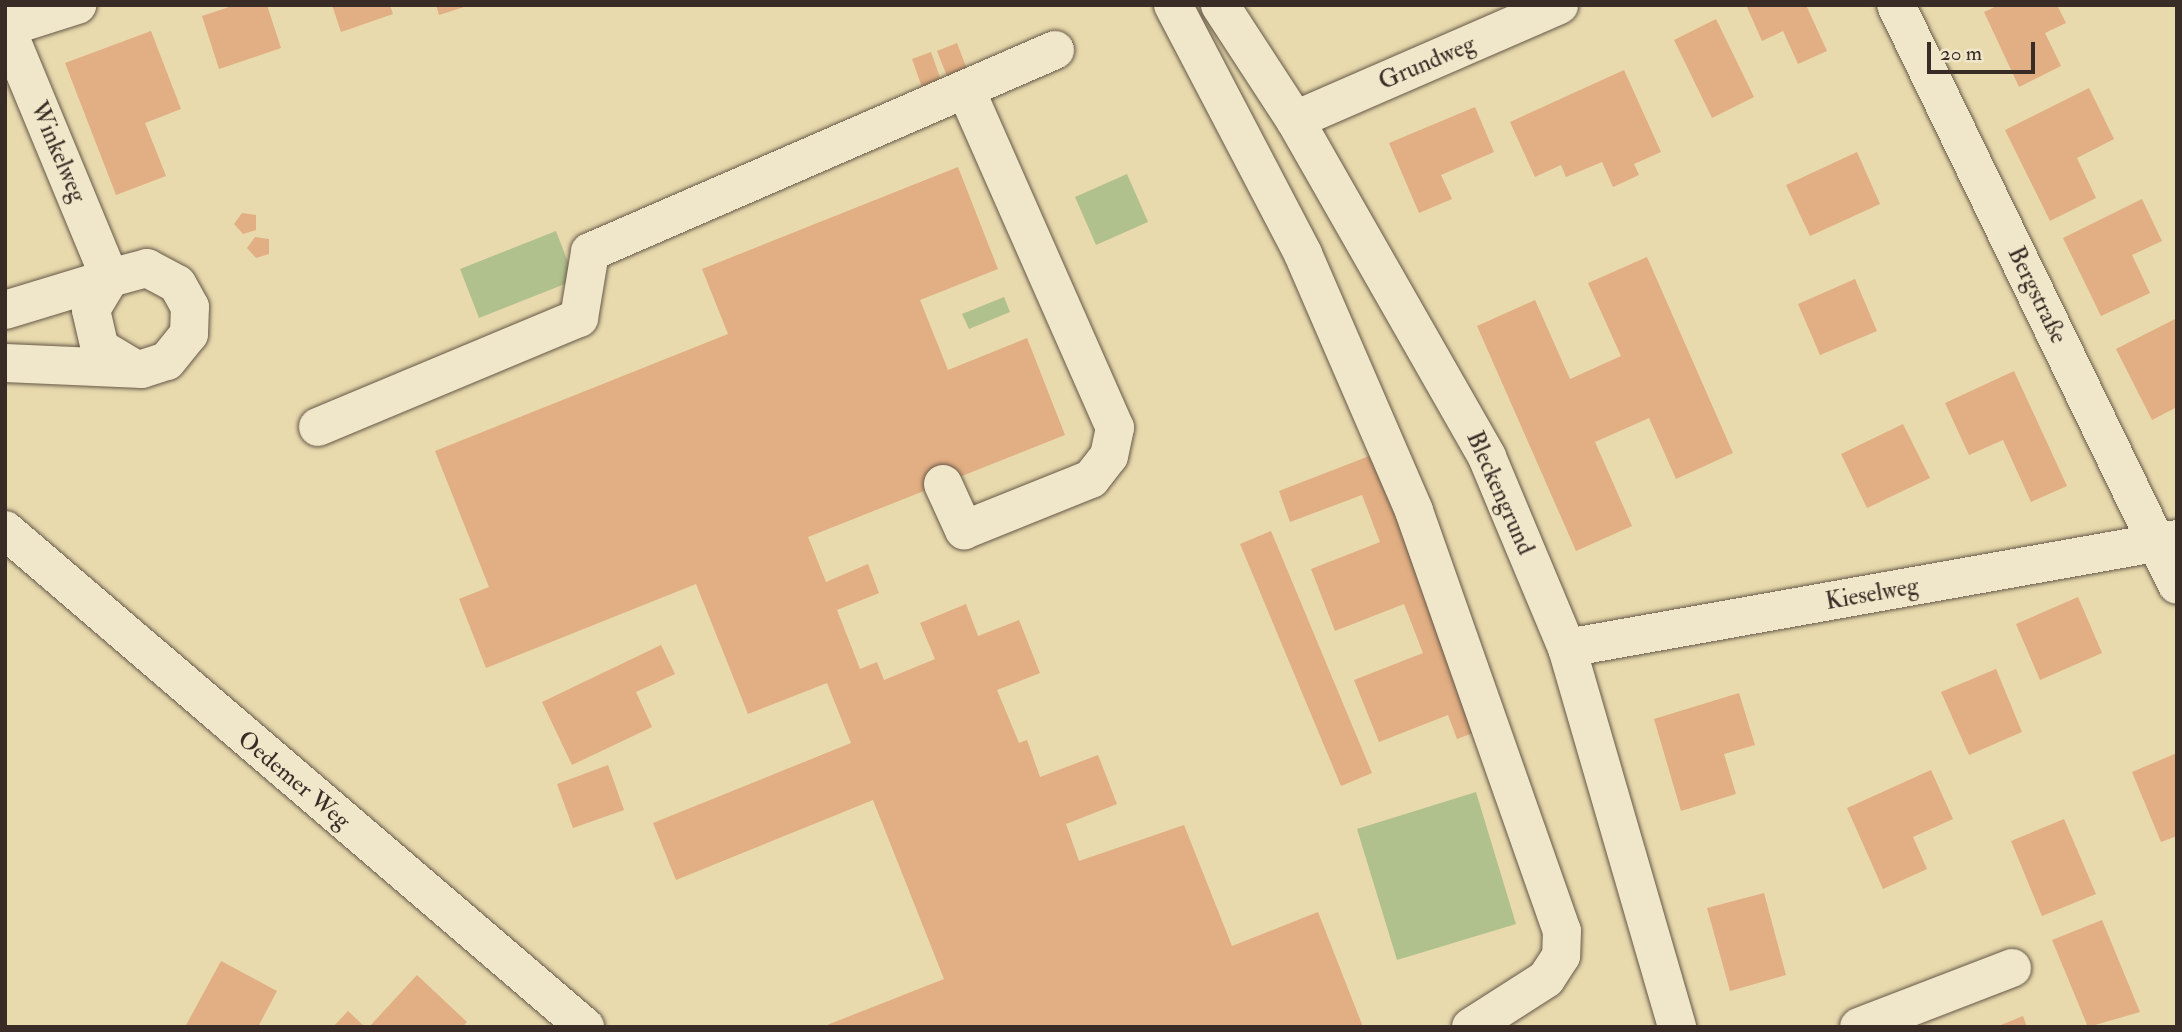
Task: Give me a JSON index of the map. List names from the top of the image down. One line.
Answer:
{"streets":{"street":["Grundweg","Winkelweg","Bergstraße","Bleckengrund","Kieselweg","Oedemer Weg"]},"crossings":[["Grundweg","Bleckengrund"],["Bergstraße","Kieselweg"],["Bleckengrund","Kieselweg"]],"scale_bar":"20 m"}
